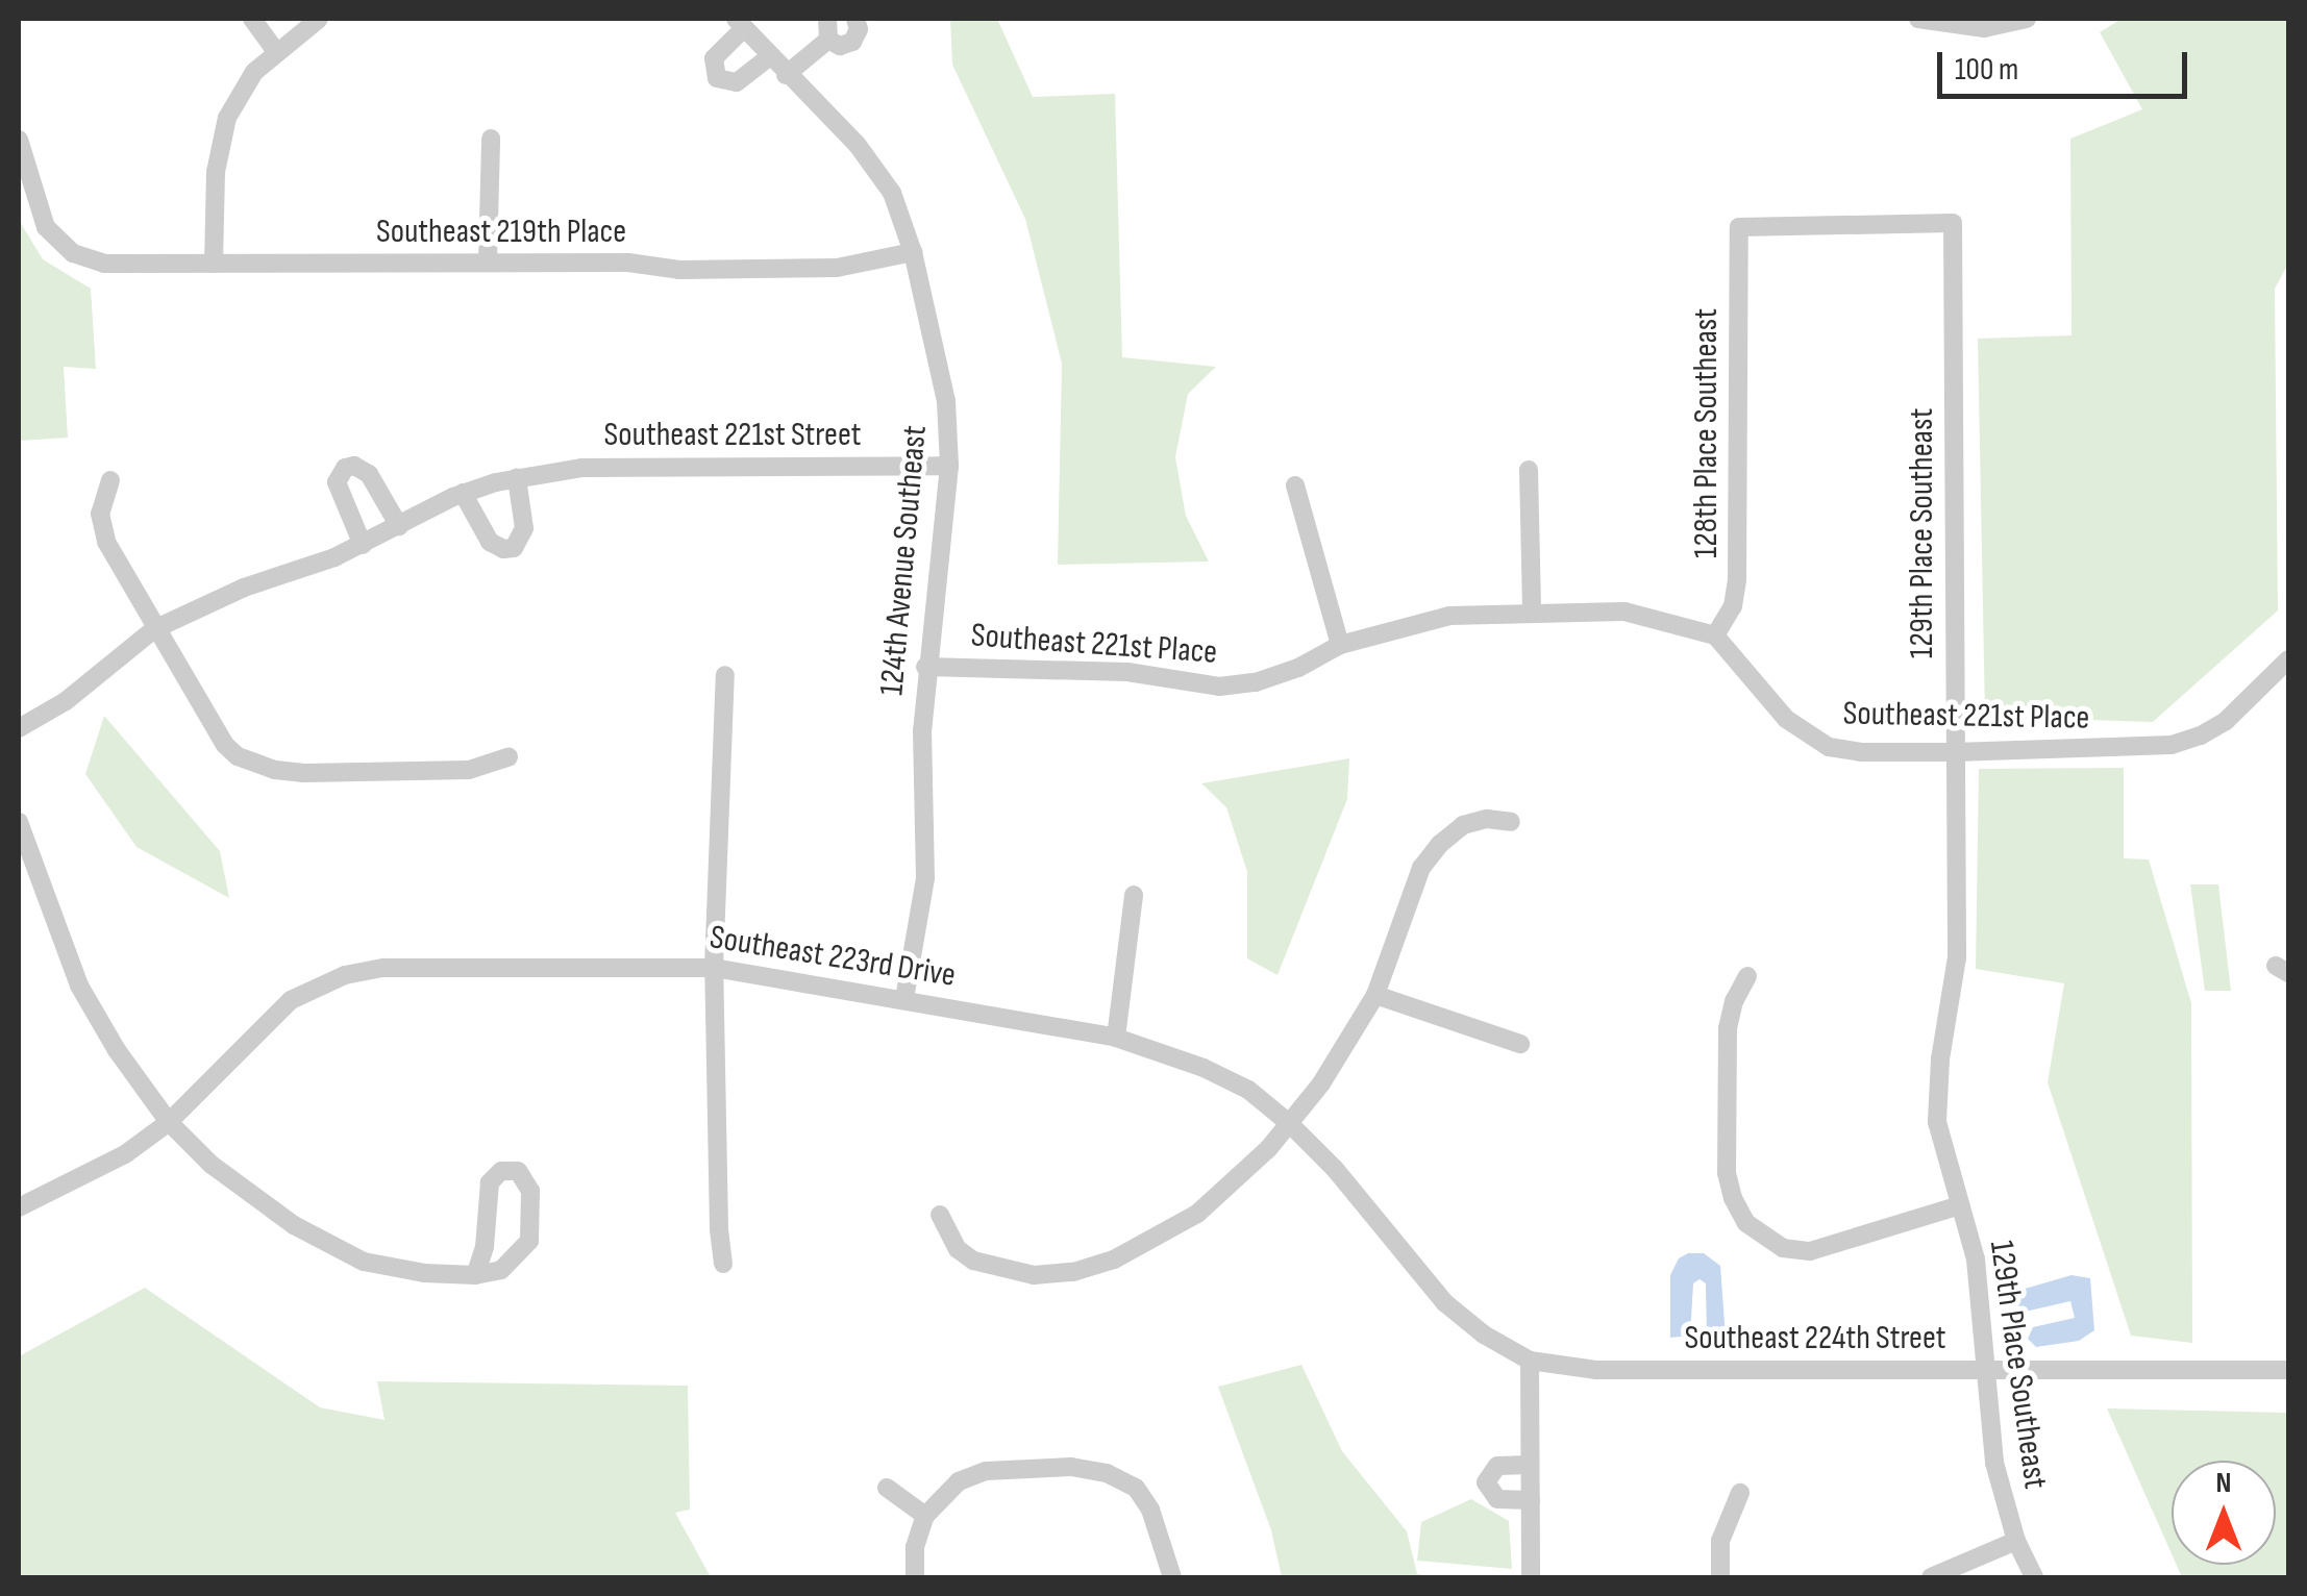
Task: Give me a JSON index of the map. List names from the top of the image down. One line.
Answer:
{"streets":{"street":["Southeast 219th Place","128th Place Southeast","Southeast 221st Street","129th Place Southeast","124th Avenue Southeast","Southeast 221st Place","Southeast 223rd Drive","Southeast 224th Street"]},"crossings":[["Southeast 219th Place","124th Avenue Southeast"],["128th Place Southeast","129th Place Southeast"],["128th Place Southeast","Southeast 221st Place"],["Southeast 221st Street","124th Avenue Southeast"],["129th Place Southeast","Southeast 221st Place"],["129th Place Southeast","Southeast 224th Street"],["124th Avenue Southeast","Southeast 221st Place"],["124th Avenue Southeast","Southeast 223rd Drive"],["Southeast 223rd Drive","Southeast 224th Street"]],"scale_bar":"100 m","north":"top"}
